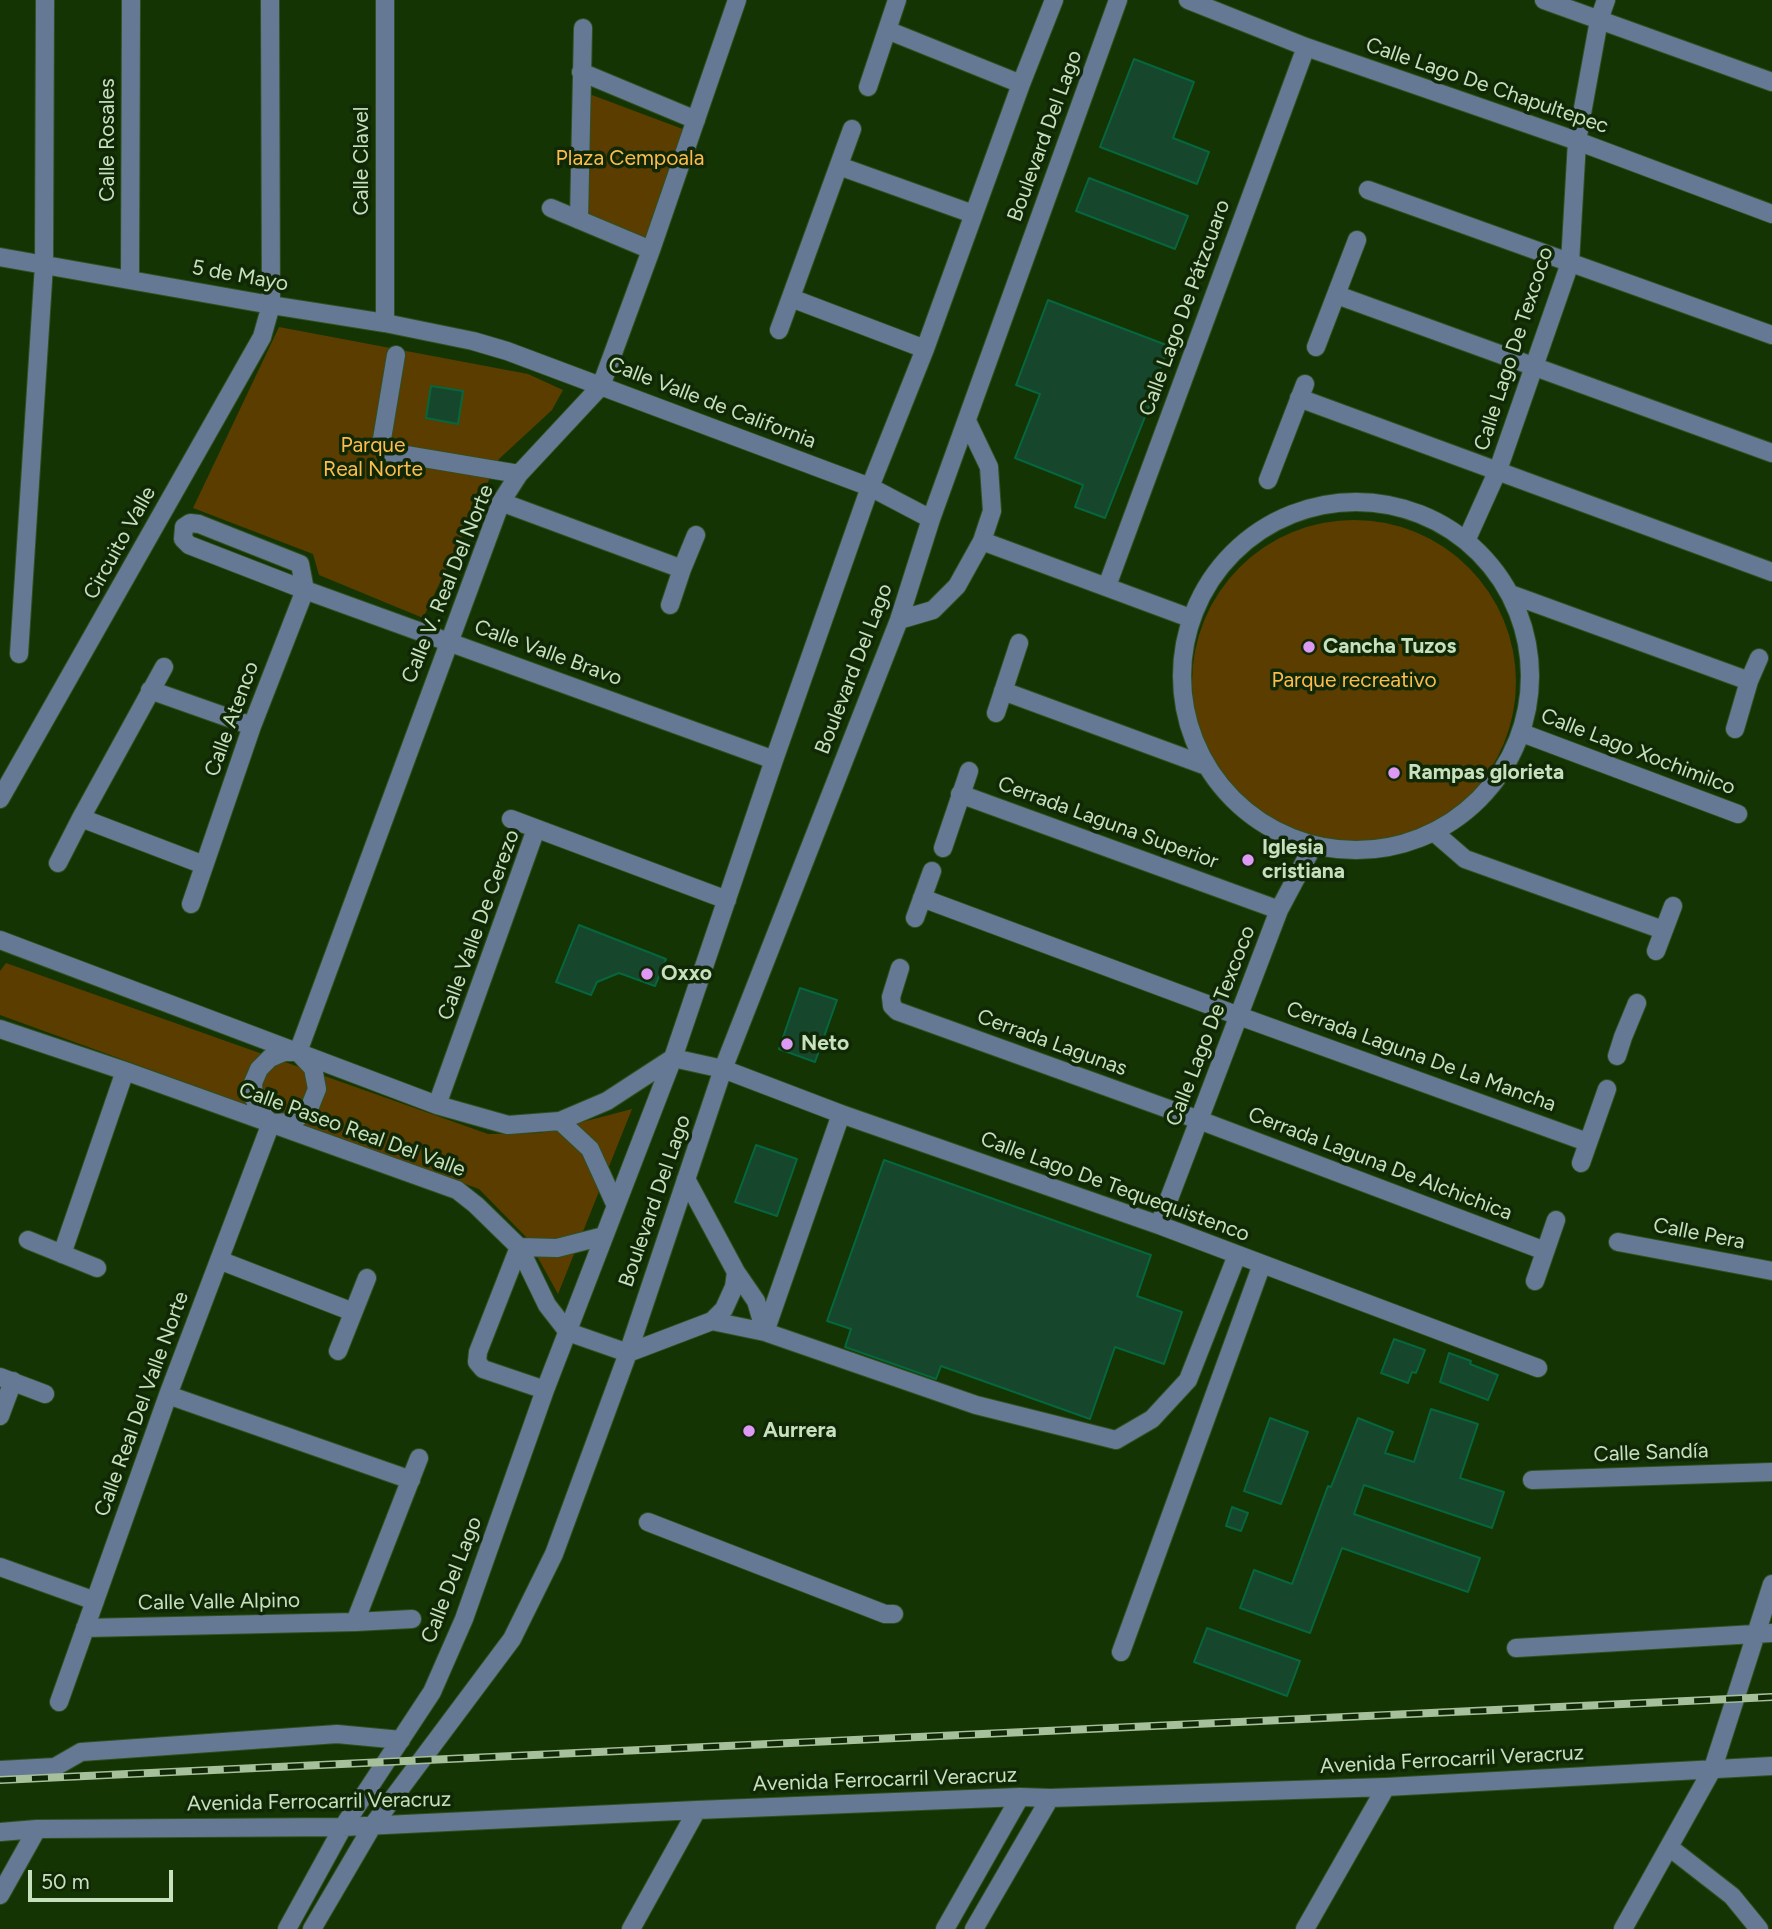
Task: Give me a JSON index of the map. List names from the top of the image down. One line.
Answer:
{"streets":{"street":["Calle Lago De Chapultepec","Boulevard Del Lago","Calle Rosales","Calle Clavel","5 de Mayo","Calle Lago De Pátzcuaro","Calle Lago De Texcoco","Calle Valle de California","Circuito Valle","Calle V. Real Del Norte","Calle Valle Bravo","Calle Atenco","Calle Lago Xochimilco","Cerrada Laguna Superior","Calle Valle De Cerezo","Cerrada Lagunas","Cerrada Laguna De La Mancha","Calle Paseo Real Del Valle","Cerrada Laguna De Alchichica","Calle Lago De Tequequistenco","Calle Pera","Calle Real Del Valle Norte","Calle Sandía","Calle Del Lago","Calle Valle Alpino","Avenida Ferrocarril Veracruz"]},"crossings":[["Calle Lago De Chapultepec","Calle Lago De Pátzcuaro"],["Calle Lago De Chapultepec","Calle Lago De Texcoco"],["Boulevard Del Lago","Calle Valle de California"],["Boulevard Del Lago","Calle Valle Bravo"],["Boulevard Del Lago","Calle Valle De Cerezo"],["Boulevard Del Lago","Calle Paseo Real Del Valle"],["Boulevard Del Lago","Calle Lago De Tequequistenco"],["Boulevard Del Lago","Calle Del Lago"],["Calle Rosales","5 de Mayo"],["Calle Clavel","5 de Mayo"],["5 de Mayo","Calle Valle de California"],["5 de Mayo","Circuito Valle"],["Calle Lago De Texcoco","Cerrada Laguna Superior"],["Calle Lago De Texcoco","Cerrada Lagunas"],["Calle Lago De Texcoco","Cerrada Laguna De La Mancha"],["Calle Lago De Texcoco","Cerrada Laguna De Alchichica"],["Calle Lago De Texcoco","Calle Lago De Tequequistenco"],["Calle Valle de California","Calle V. Real Del Norte"],["Calle V. Real Del Norte","Calle Valle Bravo"],["Calle V. Real Del Norte","Calle Paseo Real Del Valle"],["Calle V. Real Del Norte","Calle Real Del Valle Norte"],["Calle Valle Bravo","Calle Atenco"],["Cerrada Lagunas","Cerrada Laguna De Alchichica"],["Calle Paseo Real Del Valle","Calle Real Del Valle Norte"],["Calle Paseo Real Del Valle","Calle Del Lago"],["Calle Real Del Valle Norte","Calle Valle Alpino"],["Calle Del Lago","Avenida Ferrocarril Veracruz"]],"parks":["Plaza Cempoala","Parque Real Norte","Parque recreativo"],"places":["Cancha Tuzos","Rampas glorieta","Iglesia cristiana","Oxxo","Neto","Aurrera"],"scale_bar":"50 m"}
